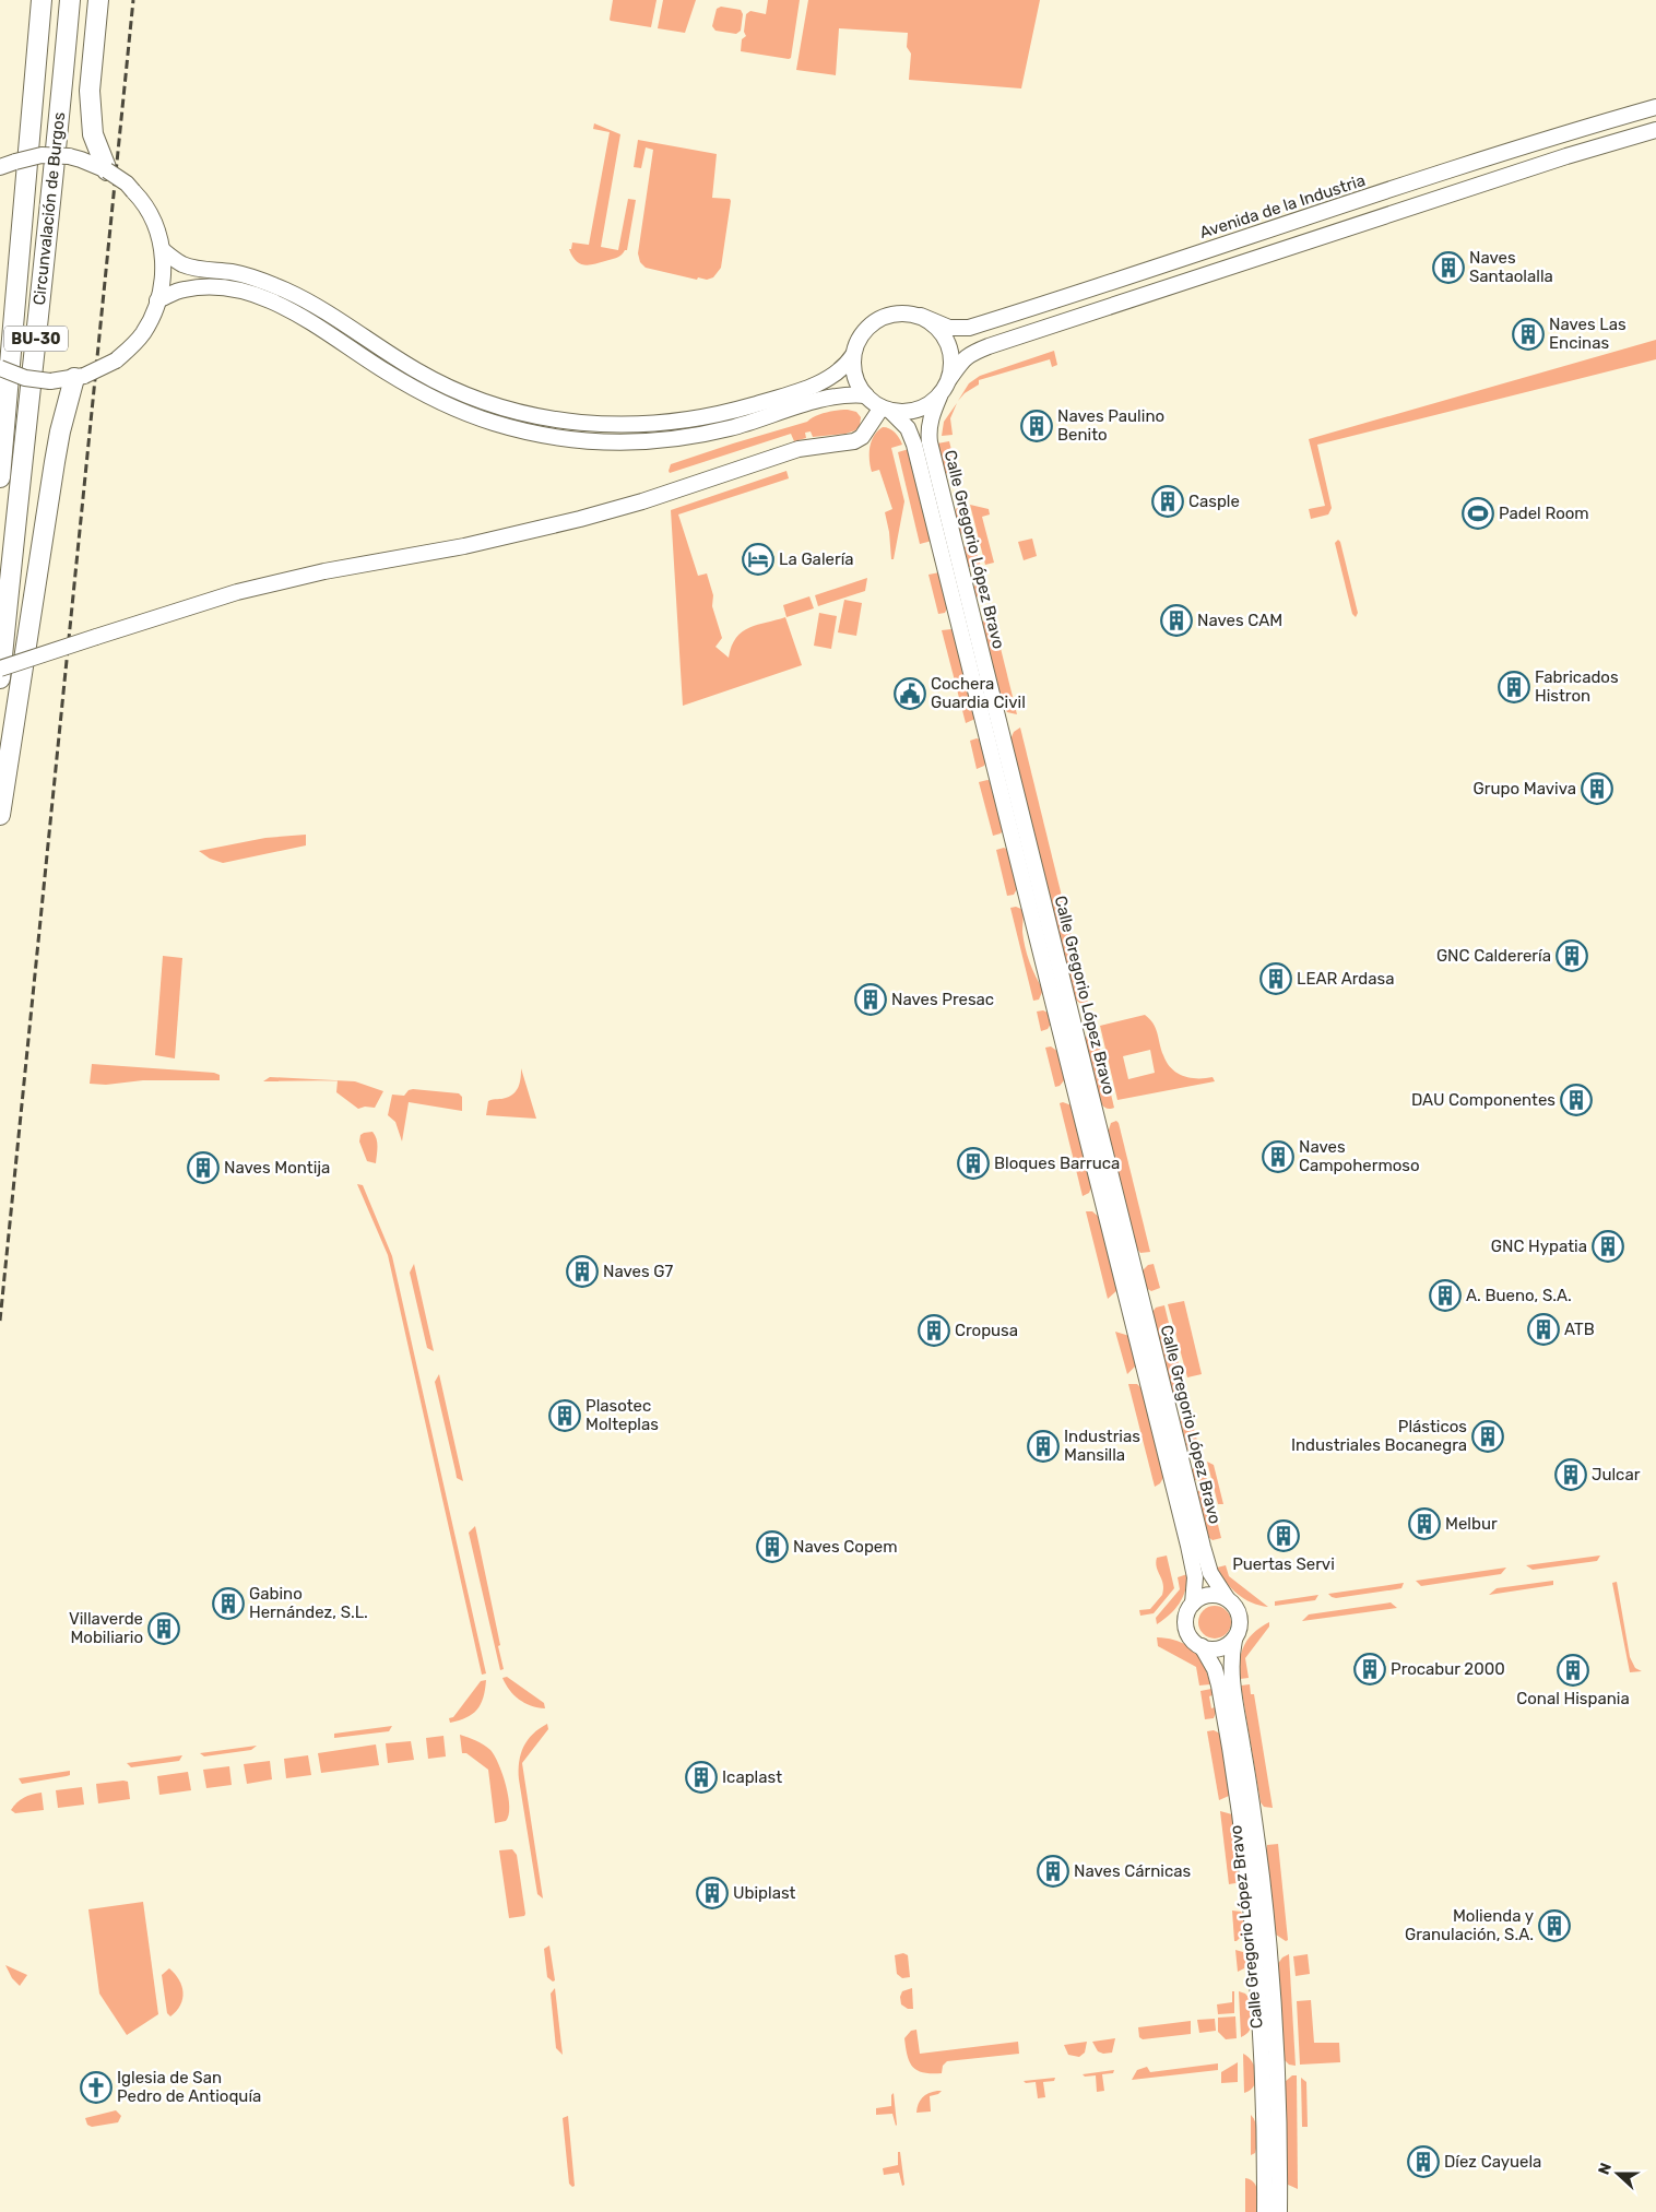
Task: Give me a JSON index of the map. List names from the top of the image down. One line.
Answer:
{"streets":{"highway":["Circunvalación de Burgos","BU-30"],"main road":["Avenida de la Industria","Calle Gregorio López Bravo"]},"crossings":[["Avenida de la Industria","Calle Gregorio López Bravo"]],"places":{"building":["Naves Santaolalla","Naves Las Encinas","Naves Paulino Benito","Casple","Naves CAM","Fabricados Histron","Grupo Maviva","GNC Calderería","LEAR Ardasa","Naves Presac","DAU Componentes","Naves Campohermoso","Bloques Barruca","Naves Montija","GNC Hypatia","Naves G7","A. Bueno, S.A.","ATB","Cropusa","Plasotec Molteplas","Plásticos Industriales Bocanegra","Industrias Mansilla","Julcar","Melbur","Puertas Servi","Naves Copem","Gabino Hernández, S.L.","Villaverde Mobiliario","Procabur 2000","Conal Hispania","Icaplast","Naves Cárnicas","Ubiplast","Molienda y Granulación, S.A.","Díez Cayuela"],"sports":["Padel Room"],"hotel":["La Galería"],"public building":["Cochera Guardia Civil"],"church":["Iglesia de San Pedro de Antioquía"]},"north":"left"}
